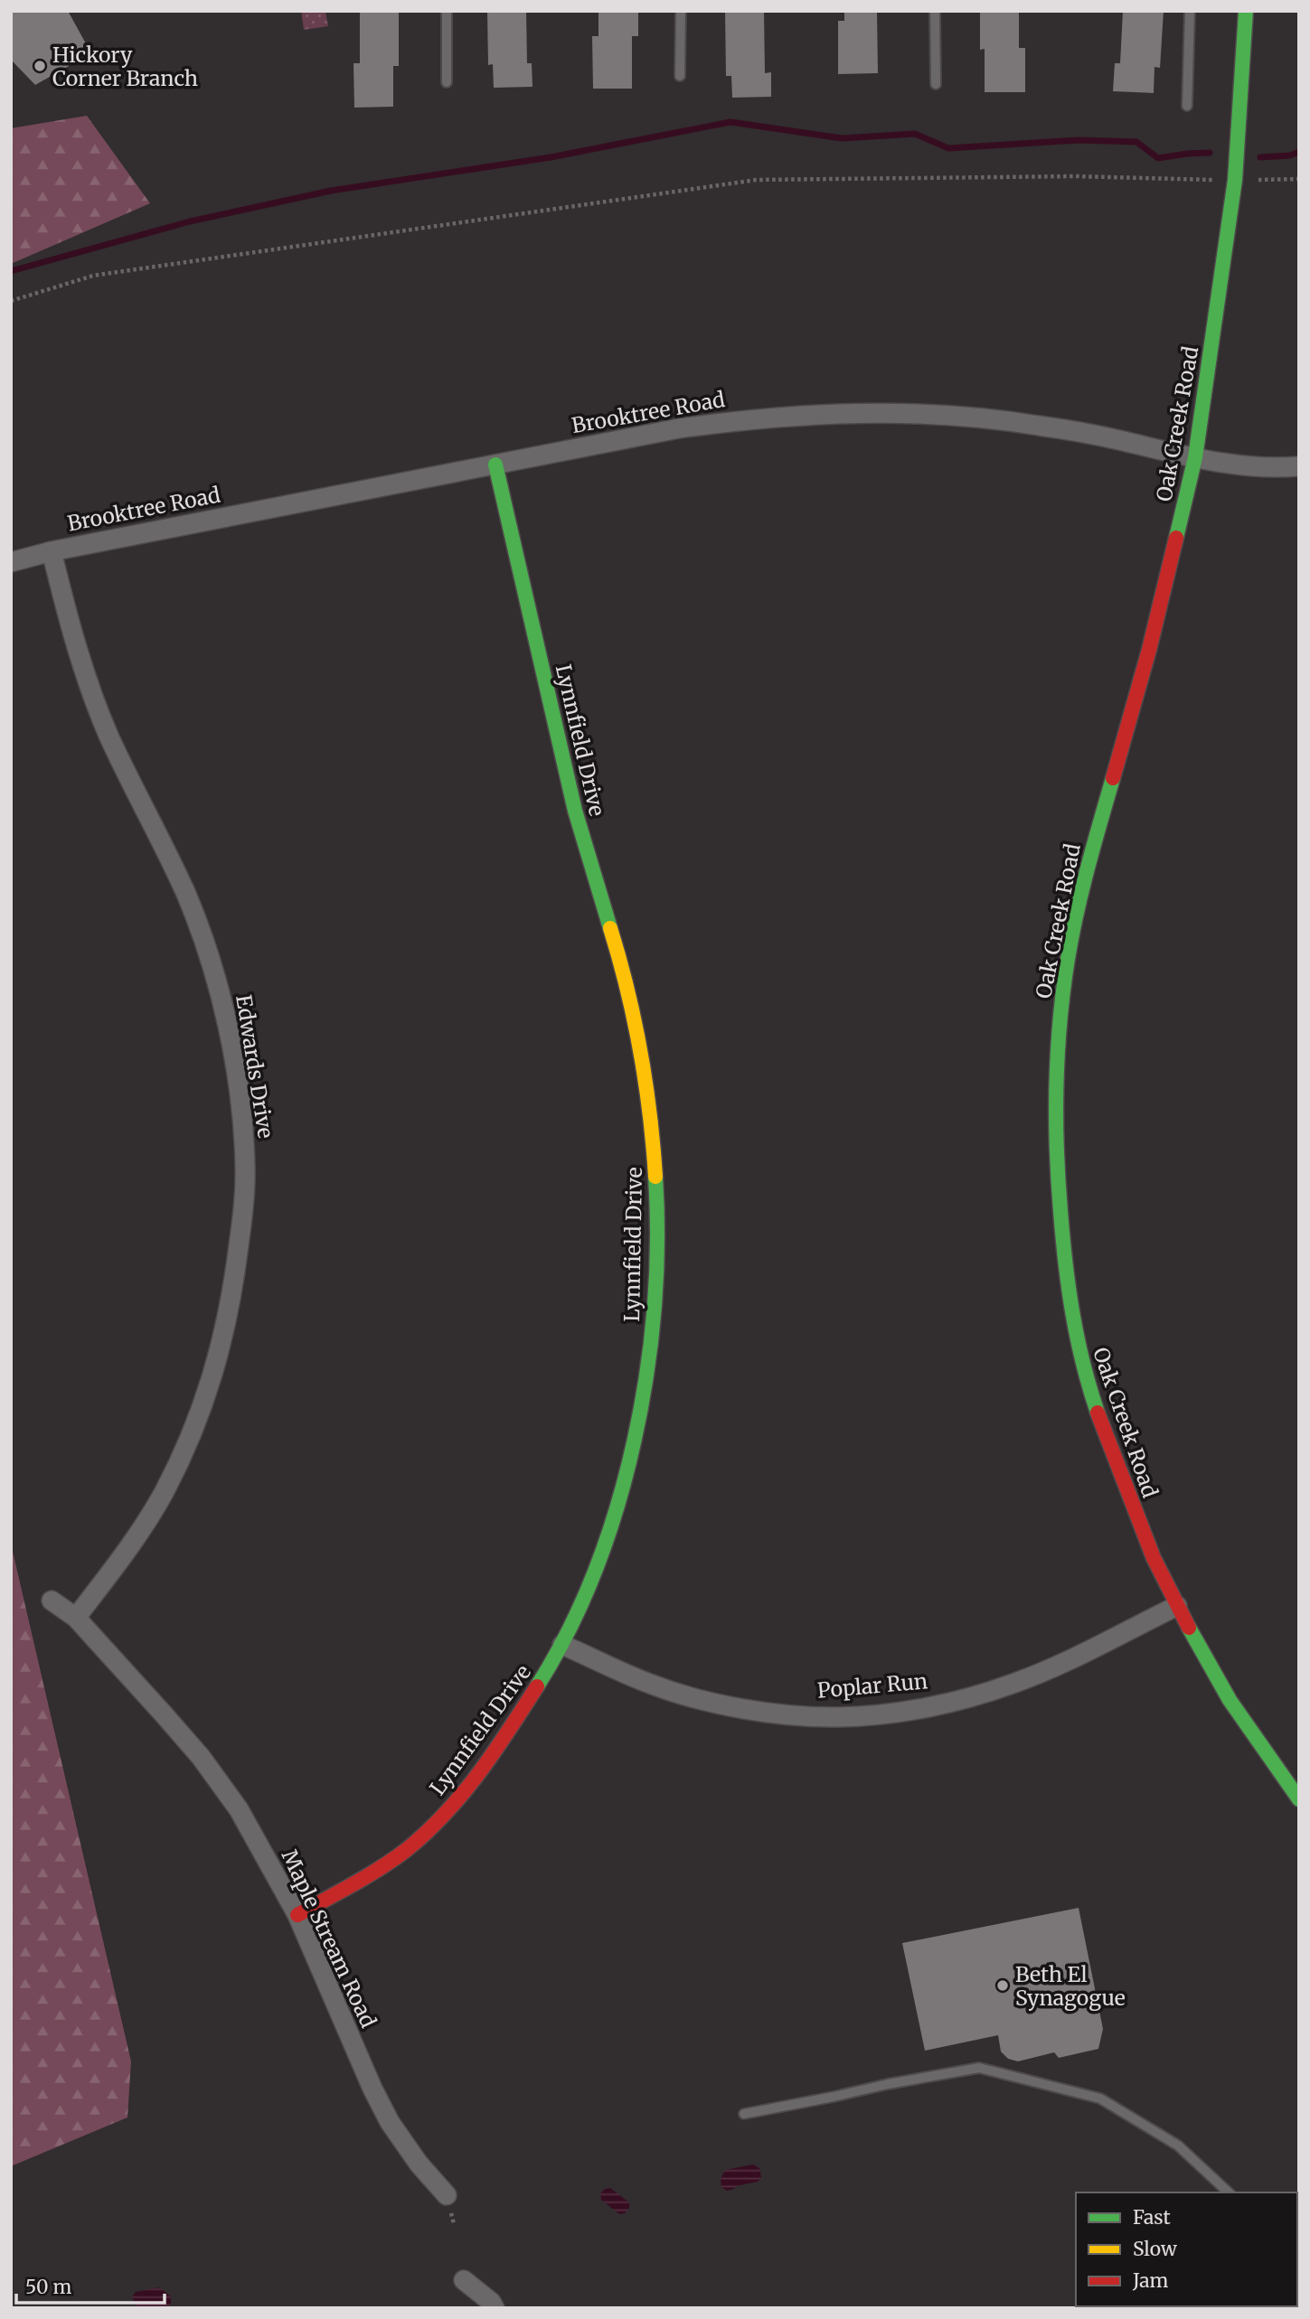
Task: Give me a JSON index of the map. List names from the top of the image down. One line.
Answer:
{"streets":{"street":["Brooktree Road","Oak Creek Road","Lynnfield Drive","Edwards Drive","Poplar Run","Maple Stream Road"]},"crossings":[["Brooktree Road","Oak Creek Road"],["Brooktree Road","Lynnfield Drive"],["Brooktree Road","Edwards Drive"],["Oak Creek Road","Poplar Run"],["Lynnfield Drive","Poplar Run"],["Lynnfield Drive","Maple Stream Road"],["Edwards Drive","Maple Stream Road"]],"places":["Hickory Corner Branch","Beth El Synagogue"],"legend":["Fast","Slow","Jam"],"scale_bar":"50 m"}
